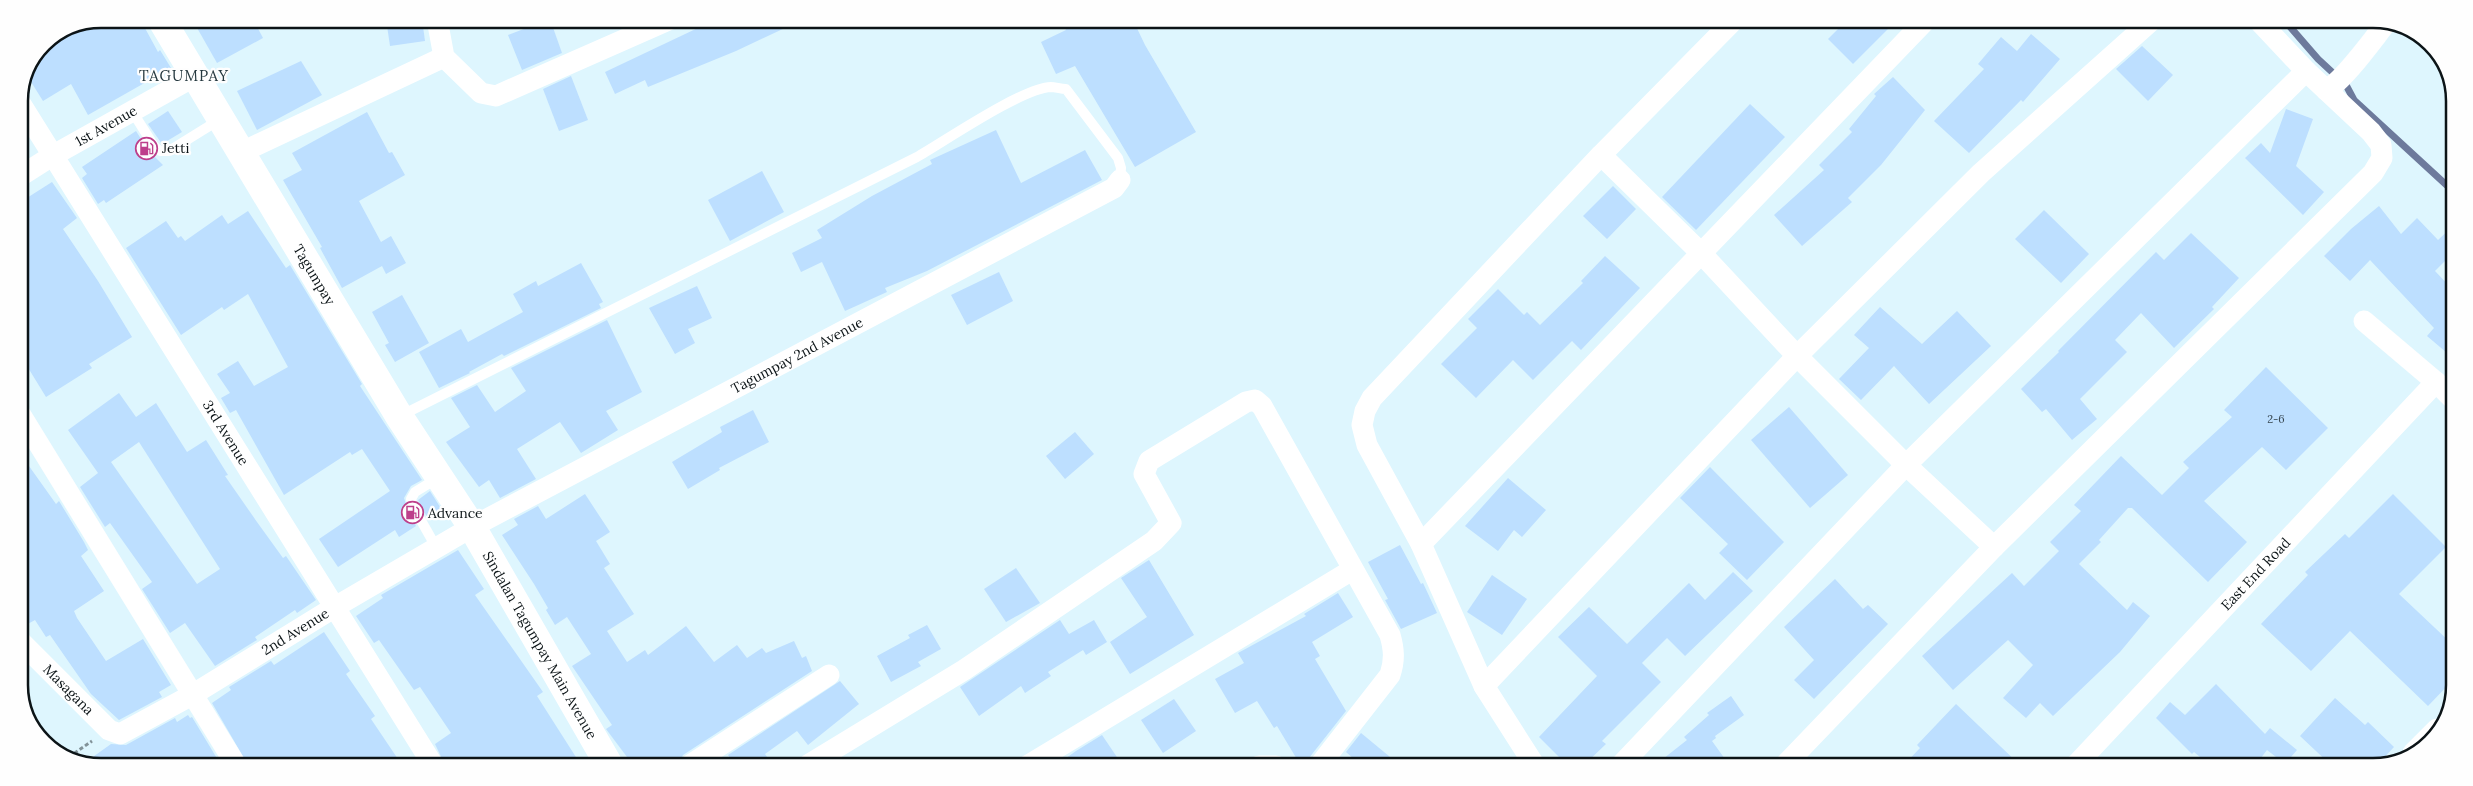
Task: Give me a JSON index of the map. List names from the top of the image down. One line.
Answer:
{"streets":{"main road":["Tagumpay","Sindalan Tagumpay Main Avenue"],"street":["1st Avenue","Tagumpay 2nd Avenue","3rd Avenue","East End Road","2nd Avenue","Masagana"]},"crossings":[["1st Avenue","Tagumpay"],["1st Avenue","3rd Avenue"],["Tagumpay","Tagumpay 2nd Avenue"],["Tagumpay","2nd Avenue"],["Tagumpay","Sindalan Tagumpay Main Avenue"],["Tagumpay 2nd Avenue","2nd Avenue"],["Tagumpay 2nd Avenue","Sindalan Tagumpay Main Avenue"],["3rd Avenue","2nd Avenue"],["2nd Avenue","Sindalan Tagumpay Main Avenue"],["2nd Avenue","Masagana"]],"districts":["TAGUMPAY"],"places":{"fuel station":["Jetti","Advance"]},"house_numbers":["2-6"]}
